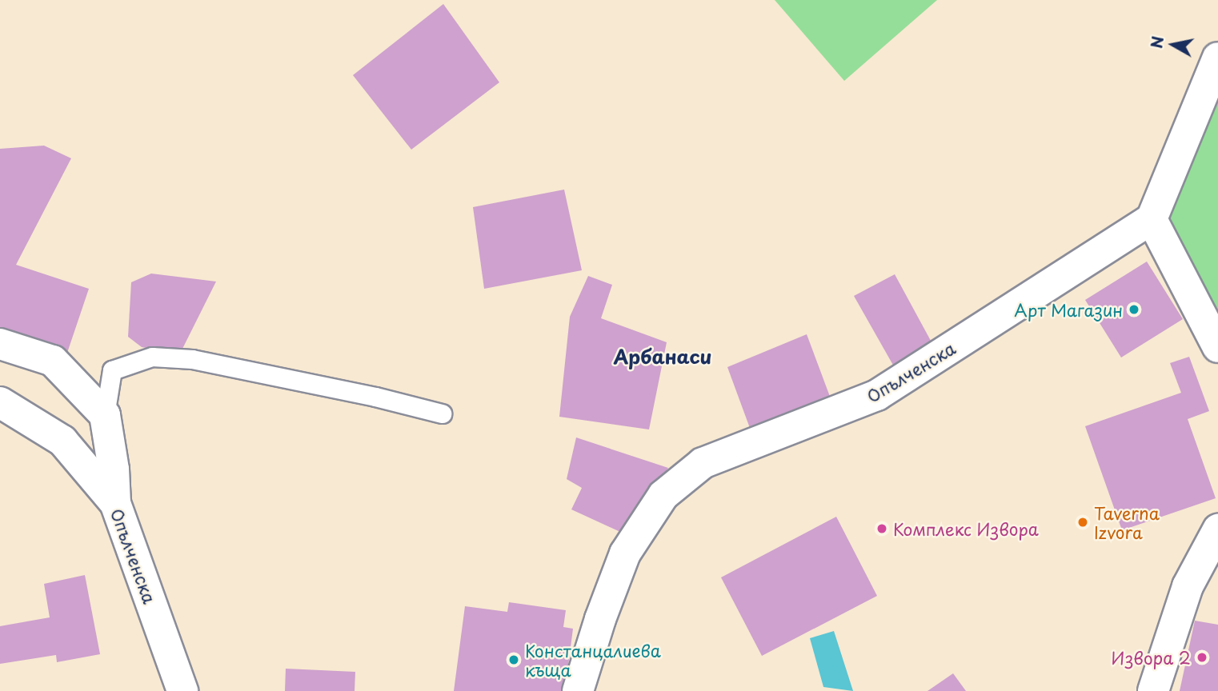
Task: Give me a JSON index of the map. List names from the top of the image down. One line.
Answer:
{"streets":{"street":["Опълченска"]},"districts":["Арбанаси"],"places":["Арт Магазин","Taverna Izvora","Комплекс Извора","Извора 2","Констанцалиева къща"],"north":"left"}
